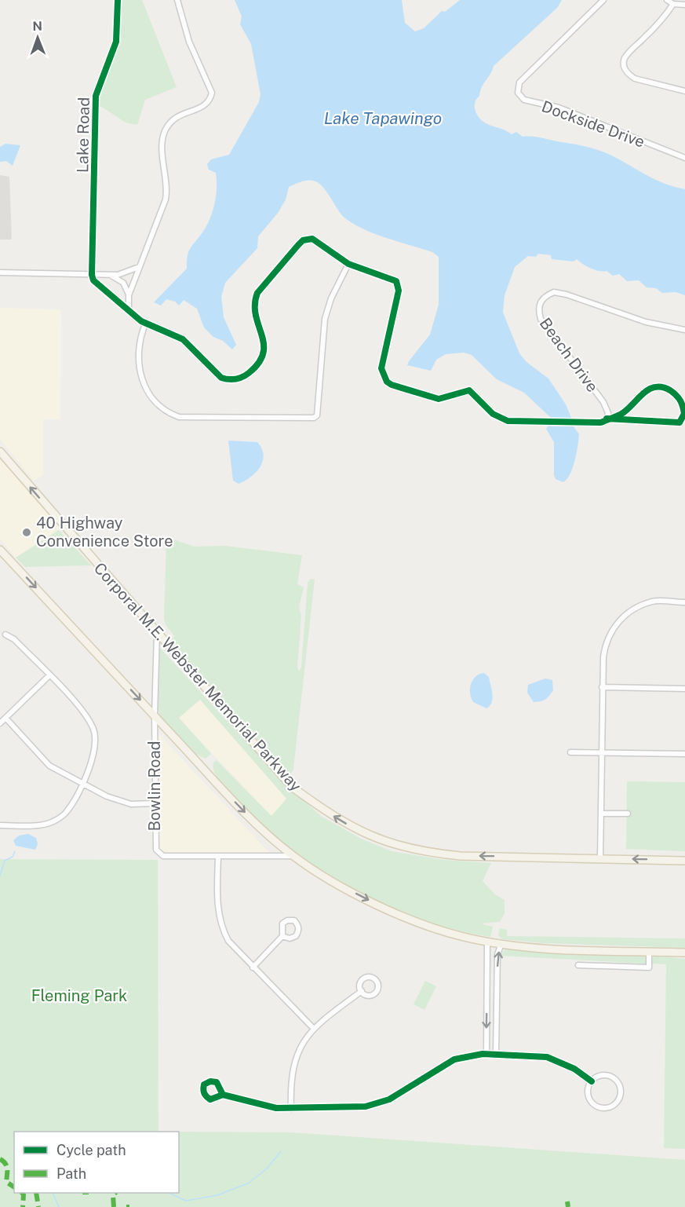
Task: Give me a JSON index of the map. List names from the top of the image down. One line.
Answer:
{"streets":{"main road":["Corporal M.E. Webster Memorial Parkway"],"street":["Dockside Drive","Lake Road","Beach Drive","Bowlin Road"]},"crossings":[["Corporal M.E. Webster Memorial Parkway","Bowlin Road"]],"water":["Lake Tapawingo"],"parks":["Fleming Park"],"places":["40 Highway Convenience Store"],"legend":["Cycle path","Path"],"north":"top"}
